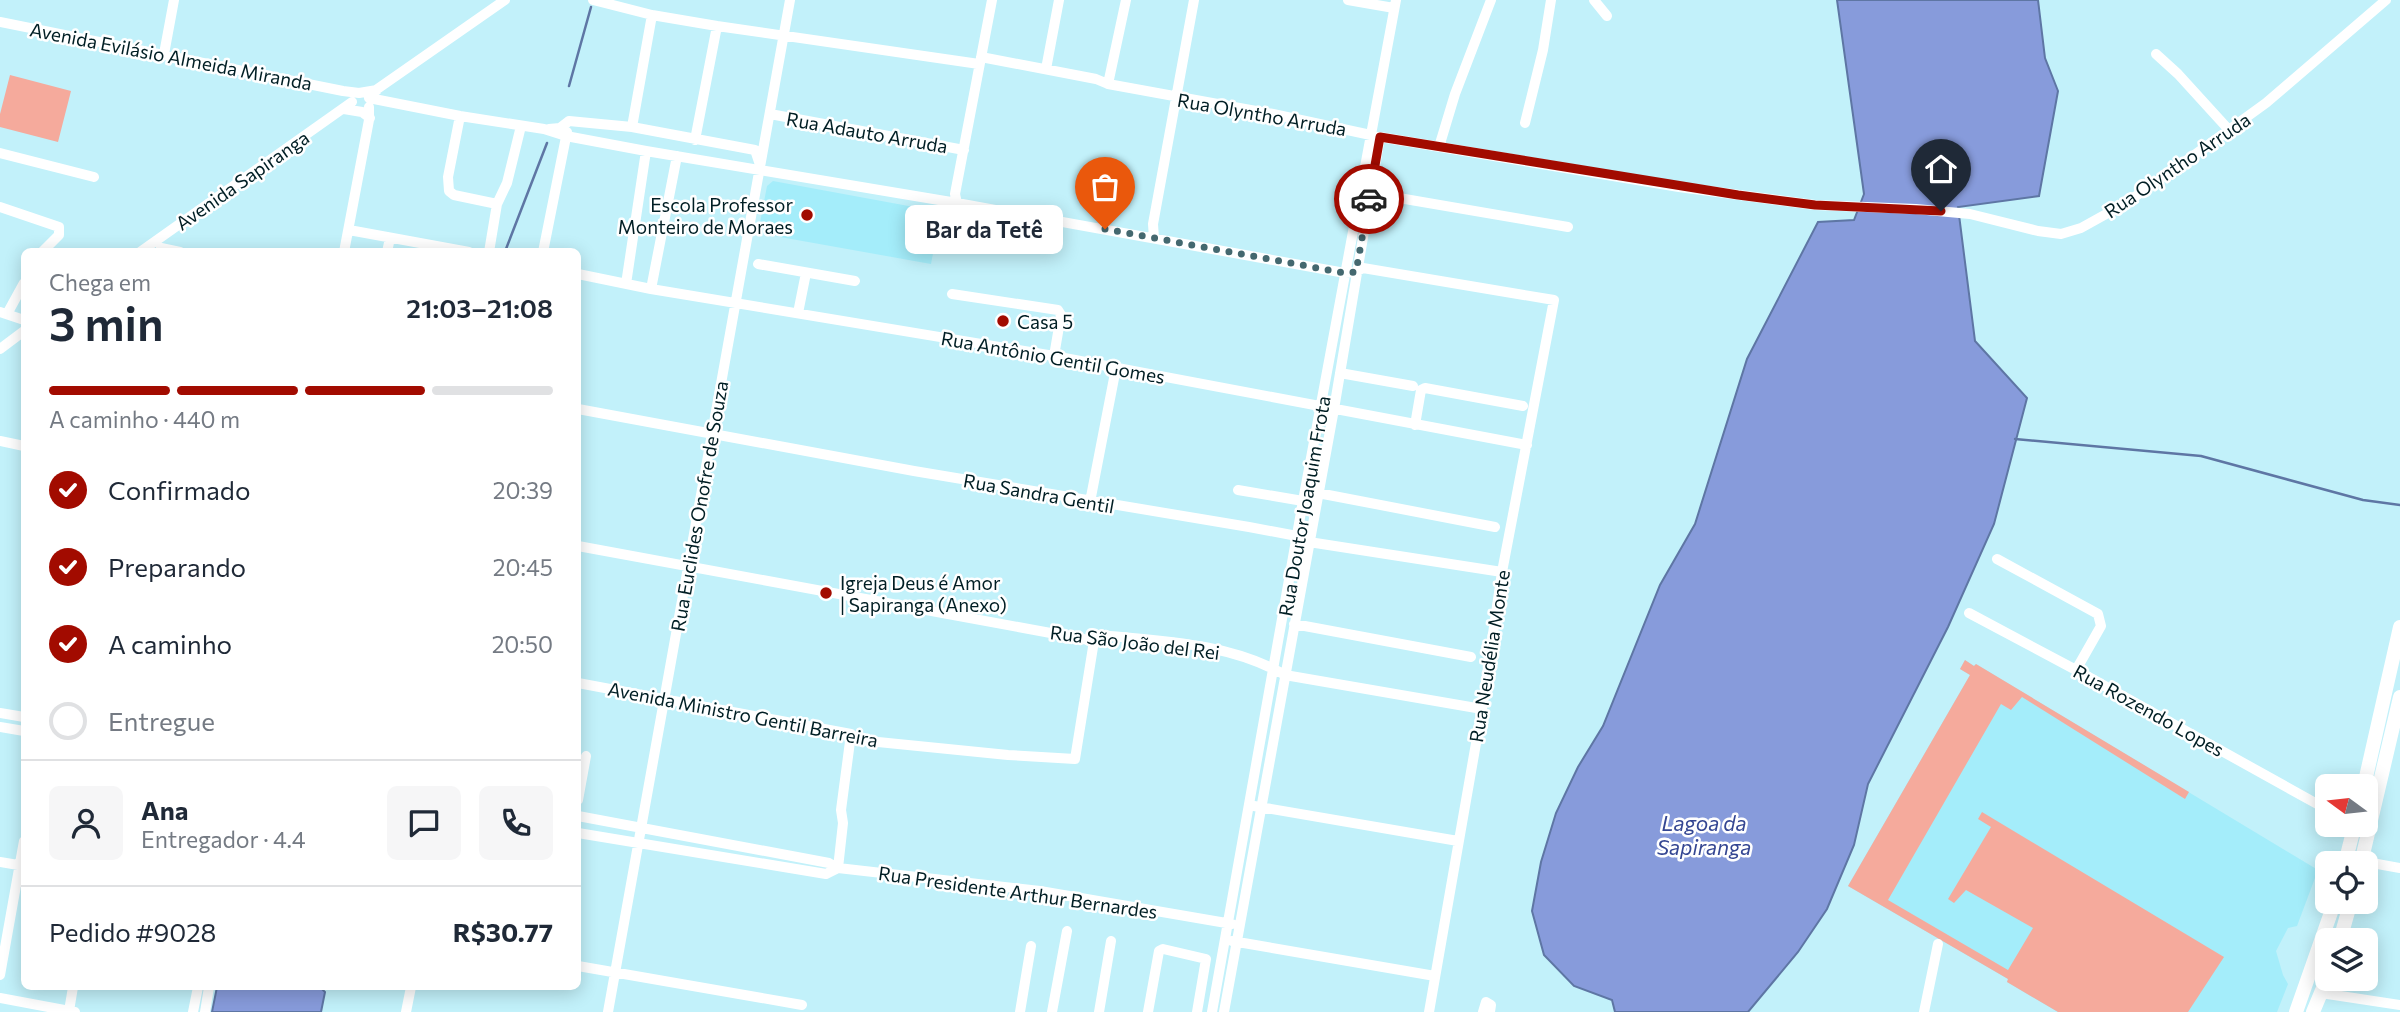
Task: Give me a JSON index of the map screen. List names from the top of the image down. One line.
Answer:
{"streets":{"street":["Avenida Evilásio Almeida Miranda","Rua Olyntho Arruda","Rua Adauto Arruda","Avenida Sapiranga","Rua Antônio Gentil Gomes","Rua Sandra Gentil","Rua Euclides Onofre de Souza","Rua Doutor Joaquim Frota","Rua São João del Rei","Rua Neudélia Monte","Rua Rozendo Lopes","Avenida Ministro Gentil Barreira","Rua Presidente Arthur Bernardes"]},"crossings":[["Avenida Evilásio Almeida Miranda","Avenida Sapiranga"],["Rua Olyntho Arruda","Rua Euclides Onofre de Souza"],["Rua Olyntho Arruda","Rua Doutor Joaquim Frota"],["Rua Adauto Arruda","Rua Euclides Onofre de Souza"],["Rua Antônio Gentil Gomes","Rua Euclides Onofre de Souza"],["Rua Antônio Gentil Gomes","Rua Doutor Joaquim Frota"],["Rua Antônio Gentil Gomes","Rua Neudélia Monte"],["Rua Sandra Gentil","Rua Euclides Onofre de Souza"],["Rua Sandra Gentil","Rua Doutor Joaquim Frota"],["Rua Sandra Gentil","Rua Neudélia Monte"],["Rua Euclides Onofre de Souza","Rua São João del Rei"],["Rua Euclides Onofre de Souza","Avenida Ministro Gentil Barreira"],["Rua Euclides Onofre de Souza","Rua Presidente Arthur Bernardes"],["Rua Doutor Joaquim Frota","Rua São João del Rei"],["Rua Doutor Joaquim Frota","Rua Neudélia Monte"],["Rua Doutor Joaquim Frota","Rua Presidente Arthur Bernardes"],["Rua São João del Rei","Rua Neudélia Monte"],["Rua São João del Rei","Avenida Ministro Gentil Barreira"]],"water":["Lagoa da Sapiranga"],"places":["Escola Professor Monteiro de Moraes","Bar da Tetê","Casa 5","Igreja Deus é Amor | Sapiranga (Anexo)"],"north":"left","page":{"bubble":"Bar da Tetê","heading":["3 min","Chega em","21:03–21:08"],"panel":["Ana","Entregador · 4.4","Pedido #9028","R$30.77"],"bar":"A caminho · 440 m","list":[["Confirmado","20:39"],["Preparando","20:45"],["A caminho","20:50"],"Entregue"]}}
